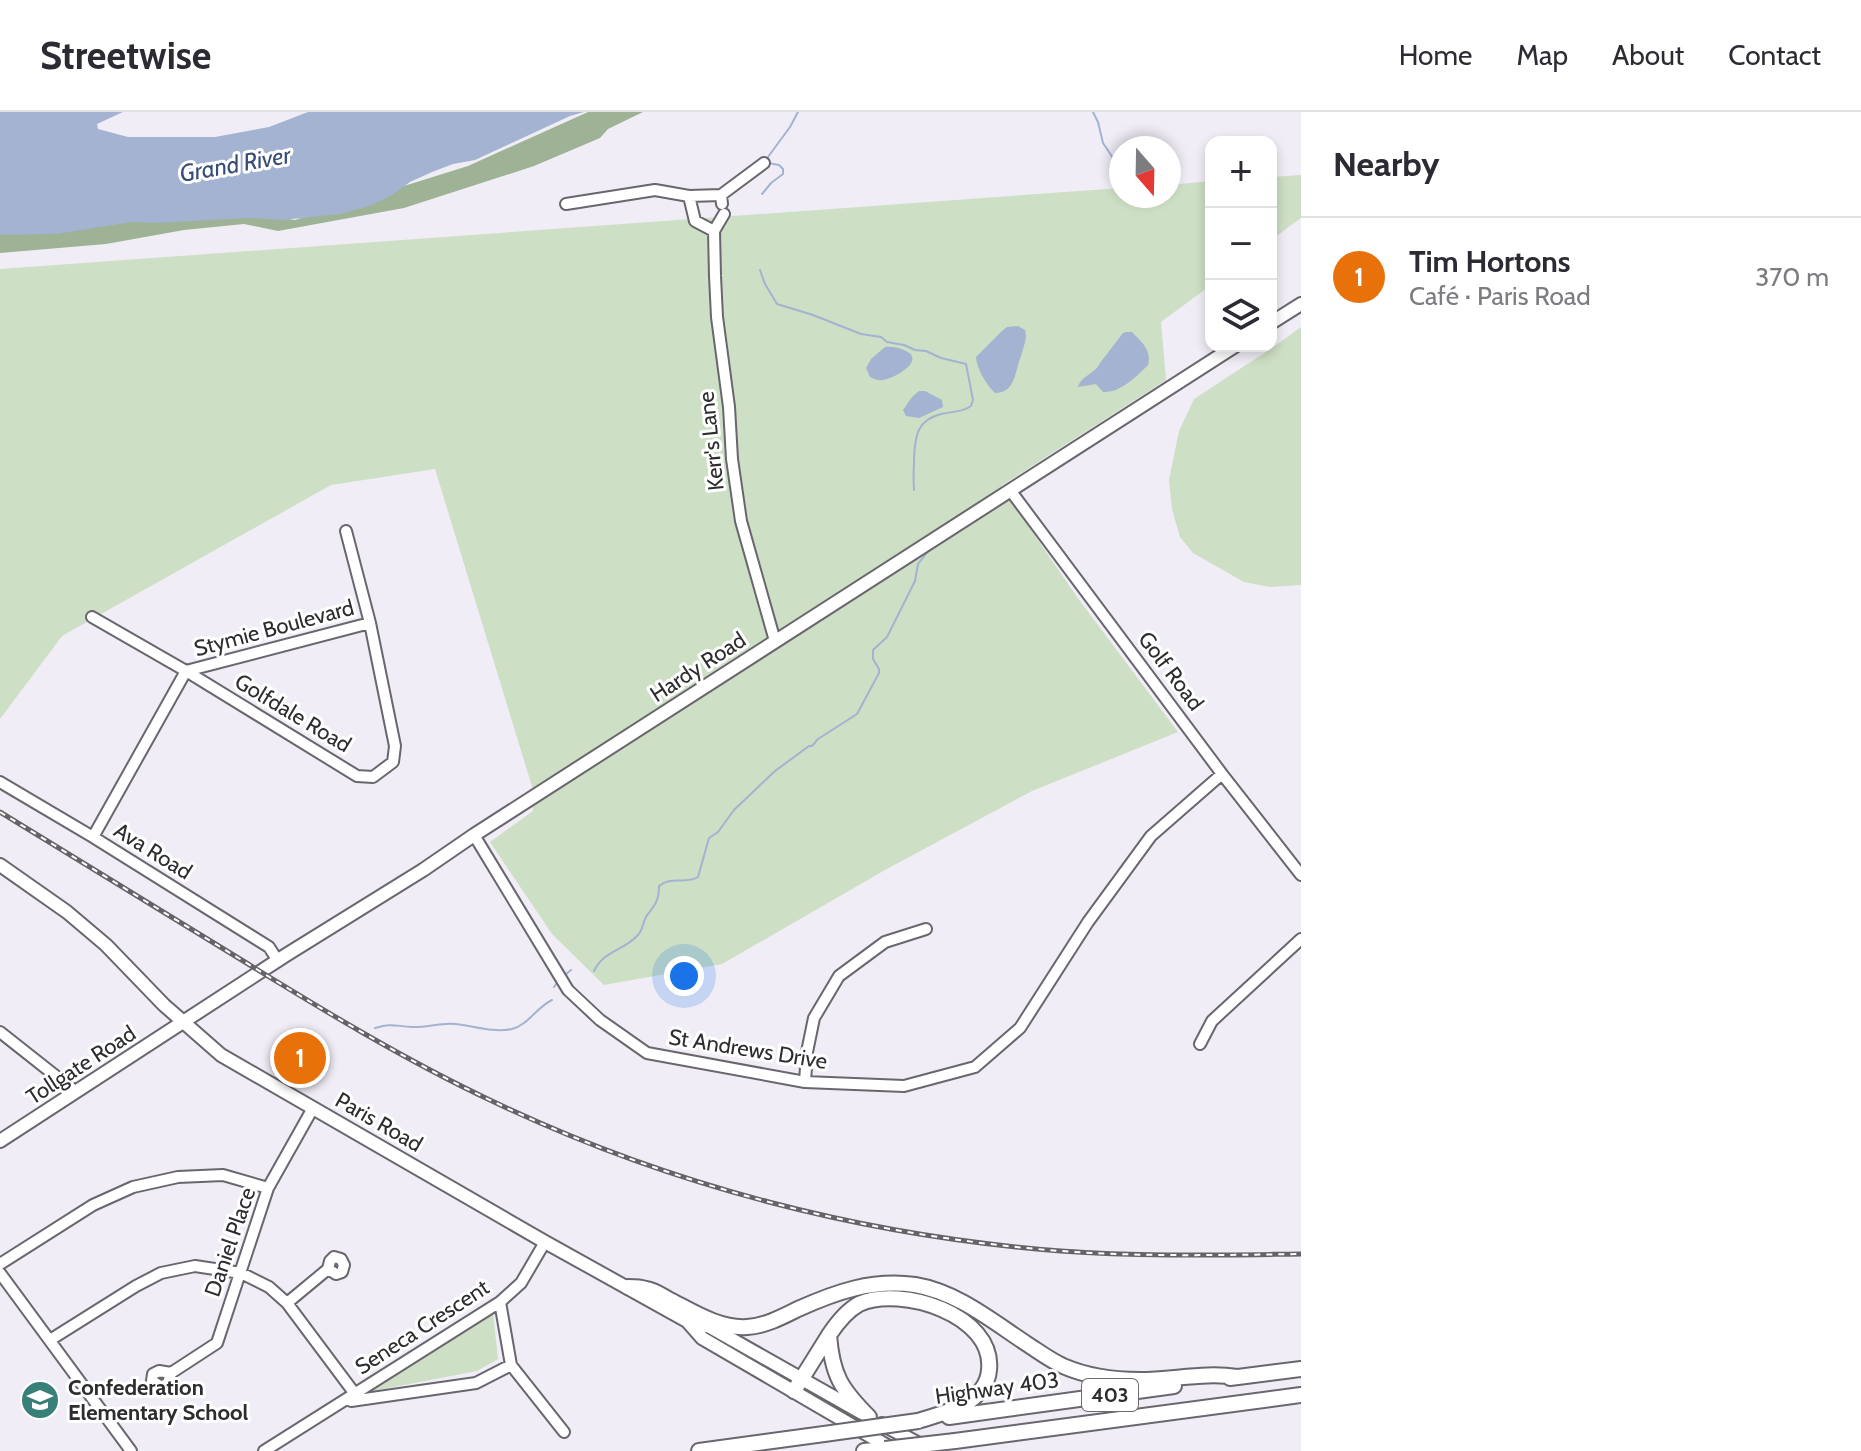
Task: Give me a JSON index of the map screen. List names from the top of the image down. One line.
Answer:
{"streets":{"highway":["Highway 403","403"],"main road":["Hardy Road","Tollgate Road","Paris Road"],"street":["Kerr's Lane","Stymie Boulevard","Golf Road","Golfdale Road","Ava Road","St Andrews Drive","Daniel Place","Seneca Crescent"]},"crossings":[["Kerr's Lane","Hardy Road"],["Stymie Boulevard","Golfdale Road"],["Stymie Boulevard","Ava Road"],["Hardy Road","Golf Road"],["Hardy Road","Ava Road"],["Hardy Road","St Andrews Drive"],["Hardy Road","Tollgate Road"],["Hardy Road","Paris Road"],["Golf Road","St Andrews Drive"],["Tollgate Road","Paris Road"],["Paris Road","Daniel Place"],["Paris Road","Seneca Crescent"],["Paris Road","Highway 403"],["Paris Road","403"],["Highway 403","403"]],"water":["Grand River"],"places":{"school or university":["Confederation Elementary School"]},"north":"bottom","page":{"header":"Streetwise","nav":["Home","Map","About","Contact"],"heading":"Nearby","map_buttons":["+","−"],"list":[{"mark":"1","name":"Tim Hortons","note":"Café · Paris Road","value":"370 m"}],"pins":"1"}}
